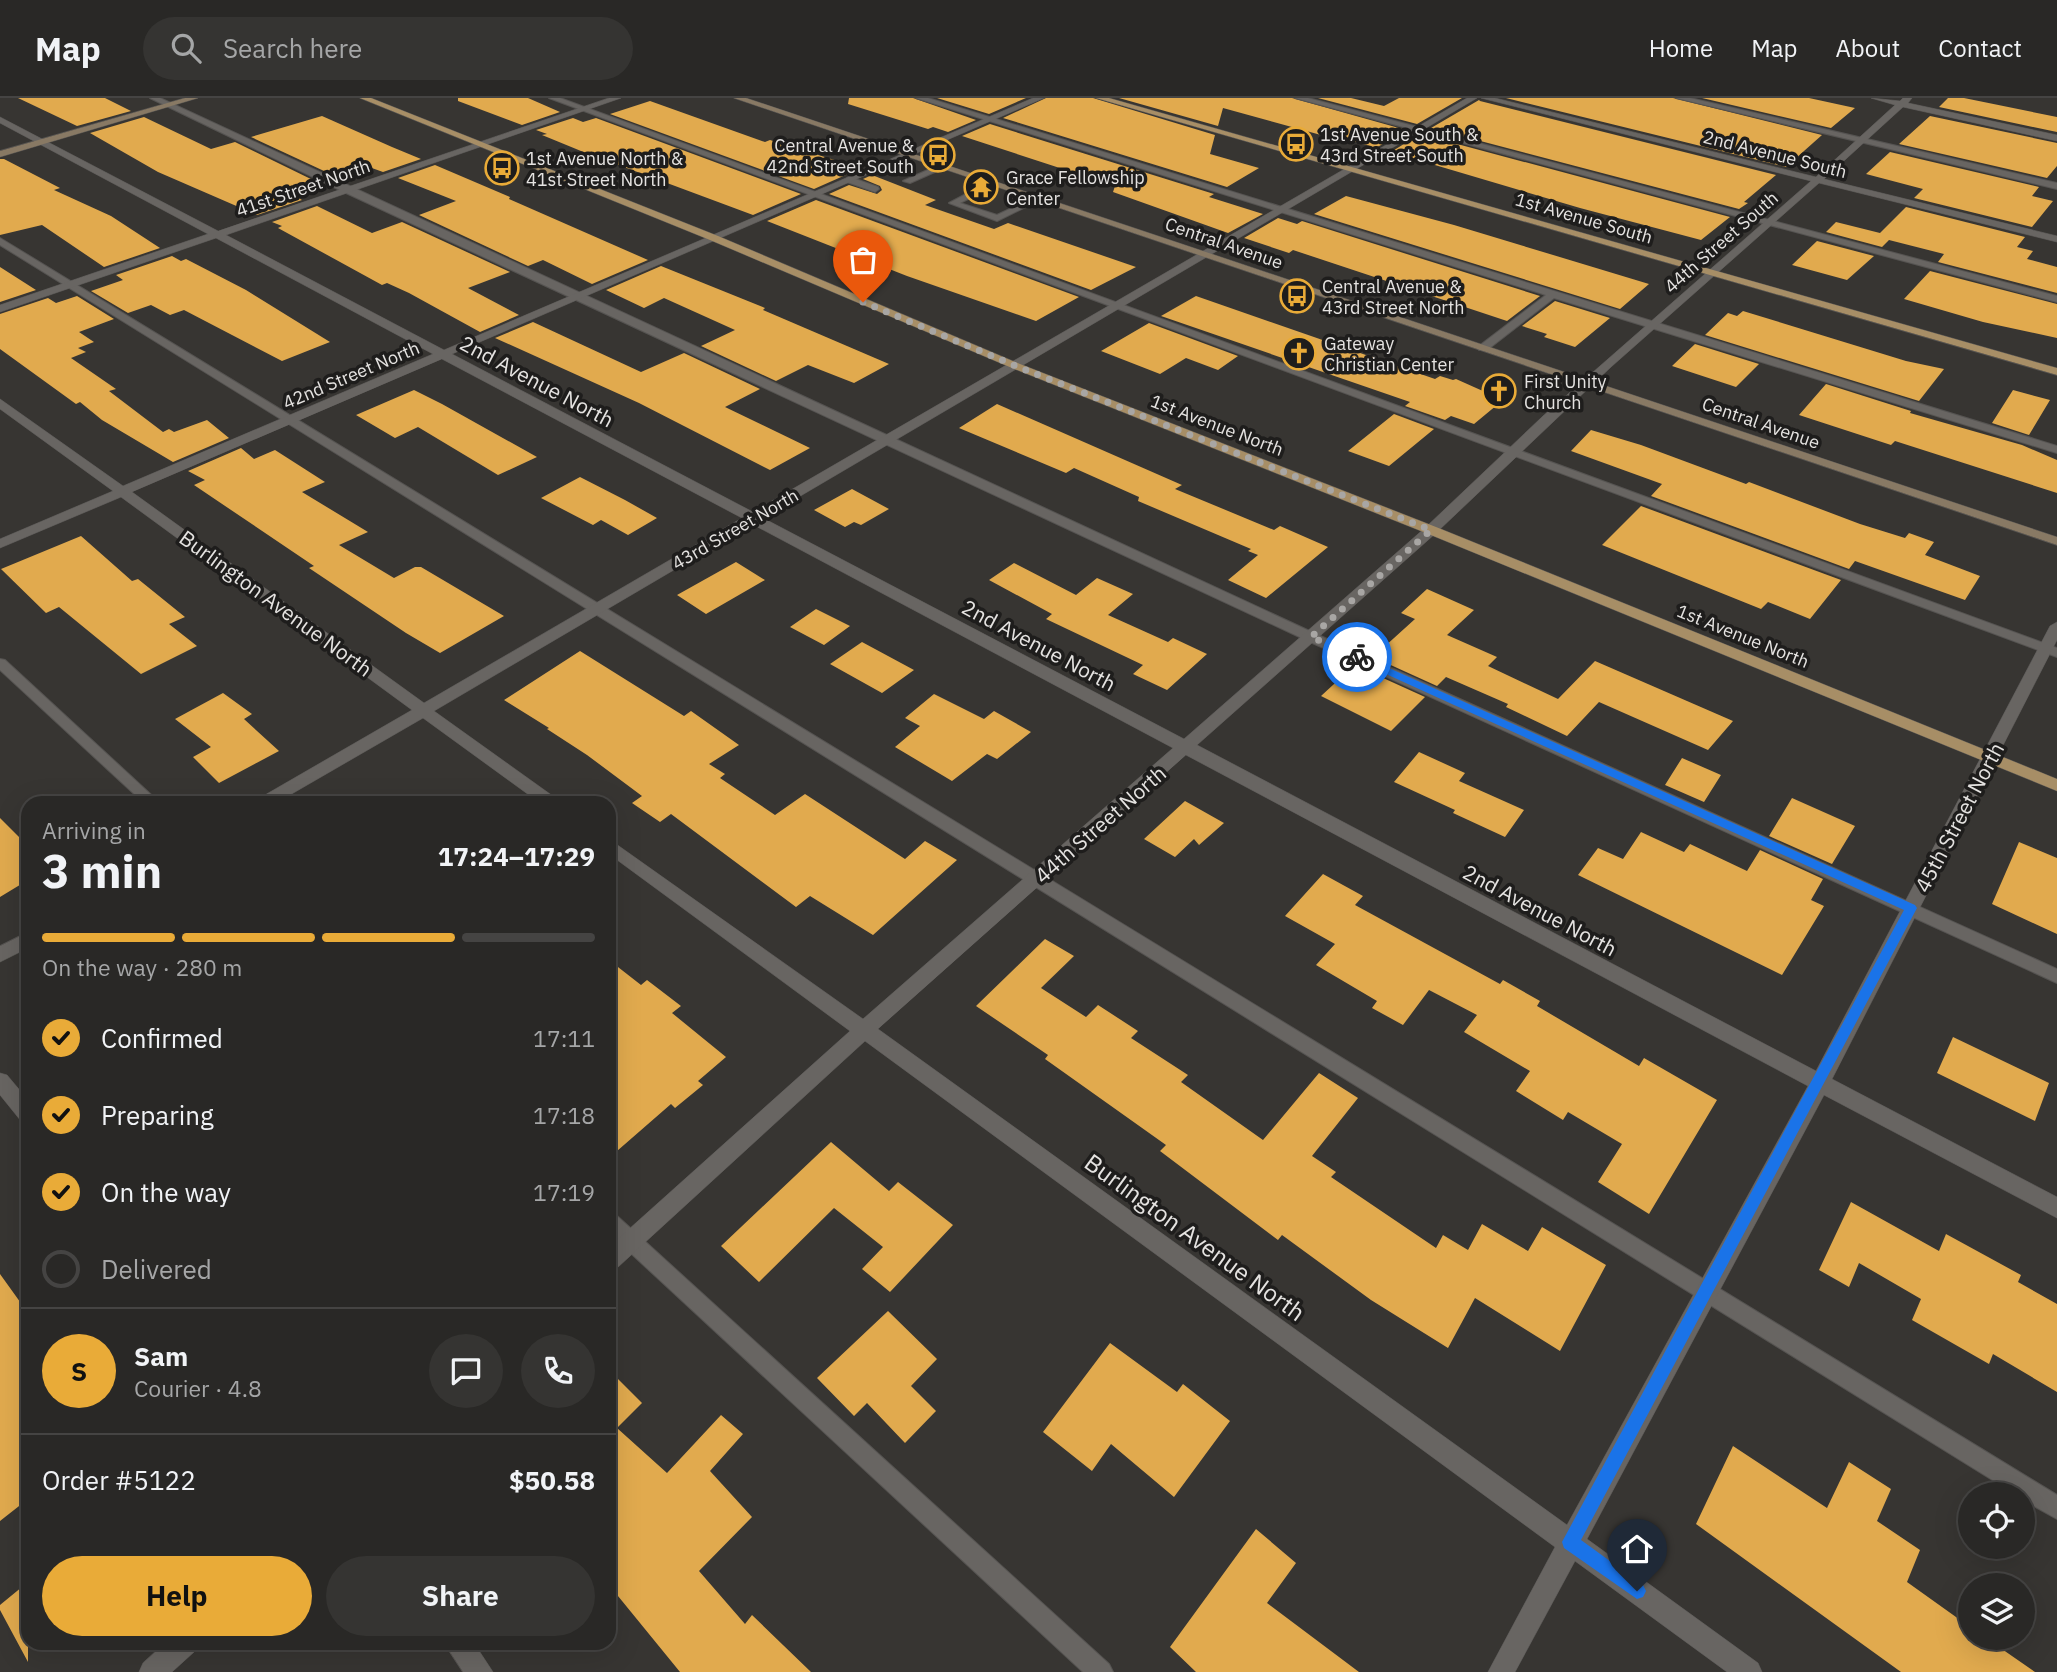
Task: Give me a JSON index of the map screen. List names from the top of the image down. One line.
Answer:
{"streets":{"main road":["1st Avenue South","Central Avenue","1st Avenue North"],"street":["2nd Avenue South","41st Street North","44th Street South","42nd Street North","2nd Avenue North","43rd Street North","Burlington Avenue North","45th Street North","44th Street North"]},"crossings":[["2nd Avenue South","44th Street South"],["41st Street North","2nd Avenue North"],["41st Street North","1st Avenue North"],["1st Avenue South","44th Street South"],["1st Avenue South","43rd Street North"],["44th Street South","Central Avenue"],["44th Street South","44th Street North"],["Central Avenue","42nd Street North"],["Central Avenue","43rd Street North"],["Central Avenue","44th Street North"],["42nd Street North","2nd Avenue North"],["42nd Street North","1st Avenue North"],["42nd Street North","Burlington Avenue North"],["2nd Avenue North","43rd Street North"],["2nd Avenue North","45th Street North"],["2nd Avenue North","44th Street North"],["1st Avenue North","43rd Street North"],["1st Avenue North","45th Street North"],["1st Avenue North","44th Street North"],["43rd Street North","Burlington Avenue North"],["Burlington Avenue North","45th Street North"],["Burlington Avenue North","44th Street North"]],"places":{"bus stop":["1st Avenue South & 43rd Street South","Central Avenue & 42nd Street South","1st Avenue North & 41st Street North","Central Avenue & 43rd Street North"],"temple":["Grace Fellowship Center"],"church":["Gateway Christian Center","First Unity Church"]},"page":{"header":"Map","search":"Search here","nav":["Home","Map","About","Contact"],"heading":["3 min","Arriving in","17:24–17:29"],"panel":["Sam","Courier · 4.8","Order #5122","$50.58"],"bar":"On the way · 280 m","list":[["Confirmed","17:11"],["Preparing","17:18"],["On the way","17:19"],"Delivered"],"round":"S","buttons":["Help","Share"]}}
